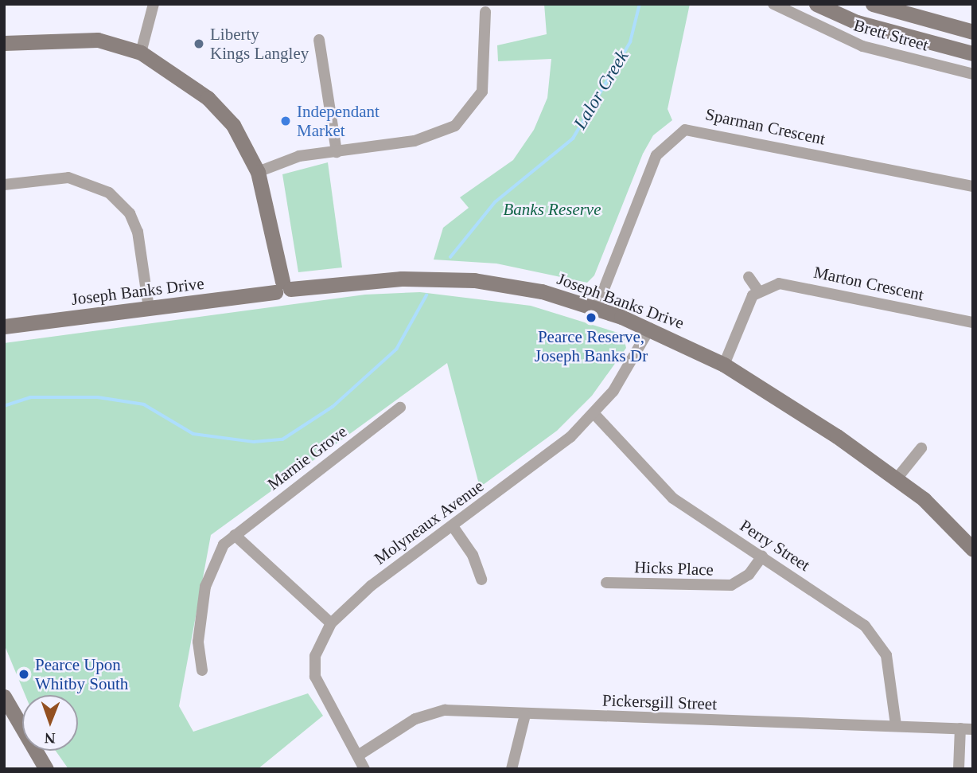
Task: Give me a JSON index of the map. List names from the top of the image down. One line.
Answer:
{"streets":{"street":["Brett Street","Sparman Crescent","Marton Crescent","Joseph Banks Drive","Marnie Grove","Molyneaux Avenue","Perry Street","Hicks Place","Pickersgill Street"]},"crossings":[["Sparman Crescent","Joseph Banks Drive"],["Joseph Banks Drive","Molyneaux Avenue"],["Molyneaux Avenue","Perry Street"],["Molyneaux Avenue","Pickersgill Street"],["Perry Street","Hicks Place"],["Perry Street","Pickersgill Street"]],"water":["Lalor Creek"],"parks":["Banks Reserve"],"places":["Liberty Kings Langley","Independant Market","Pearce Reserve, Joseph Banks Dr","Pearce Upon Whitby South"],"north":"bottom"}
